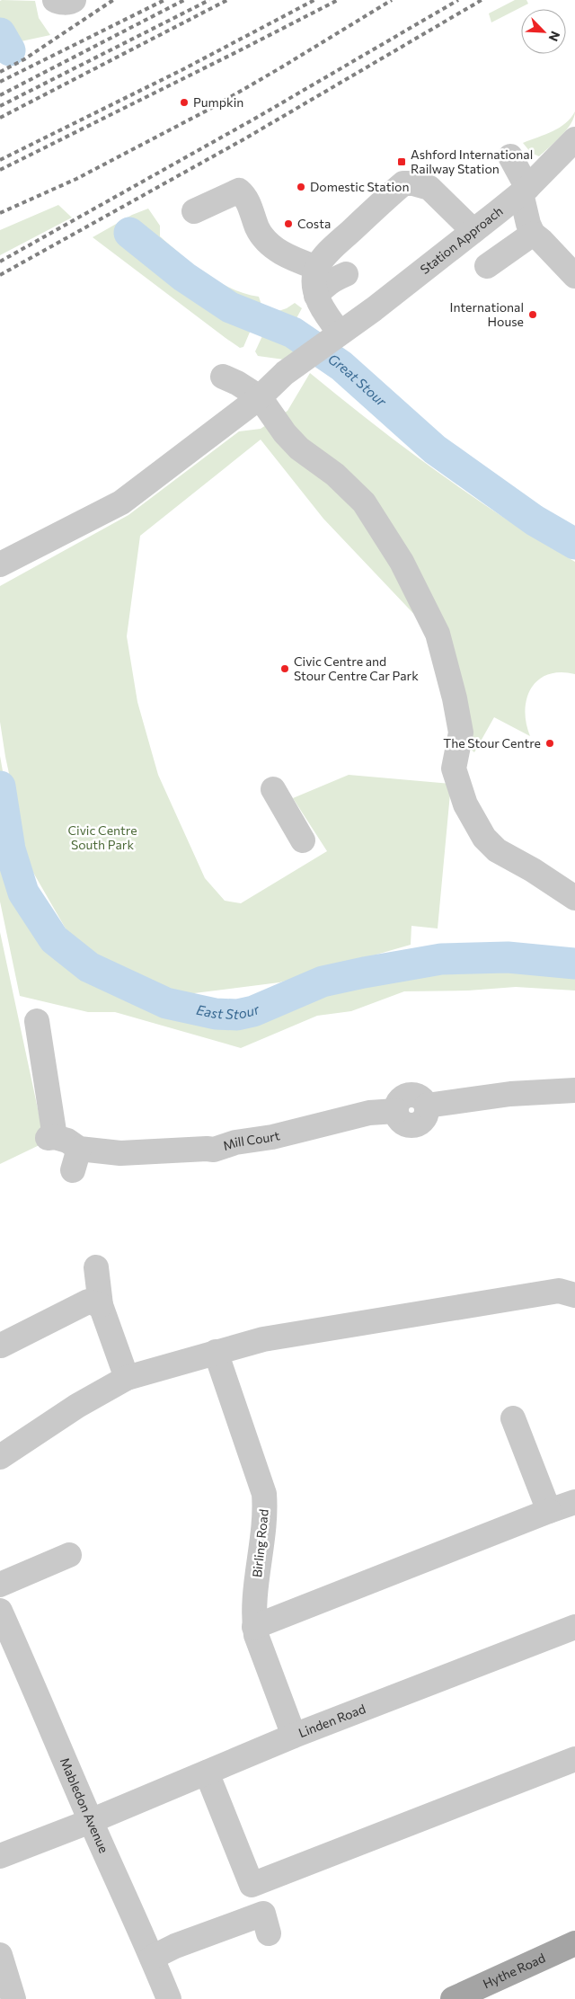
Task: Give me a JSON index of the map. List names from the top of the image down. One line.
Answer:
{"streets":{"main road":["Hythe Road"],"street":["Station Approach","Mill Court","Birling Road","Linden Road","Mabledon Avenue"]},"crossings":[["Birling Road","Linden Road"],["Linden Road","Mabledon Avenue"]],"water":["Great Stour","East Stour"],"parks":["Civic Centre South Park"],"places":{"other":["Pumpkin","Domestic Station","Costa","International House","Civic Centre and Stour Centre Car Park","The Stour Centre"],"transit":["Ashford International Railway Station"]},"north":"bottom right"}
